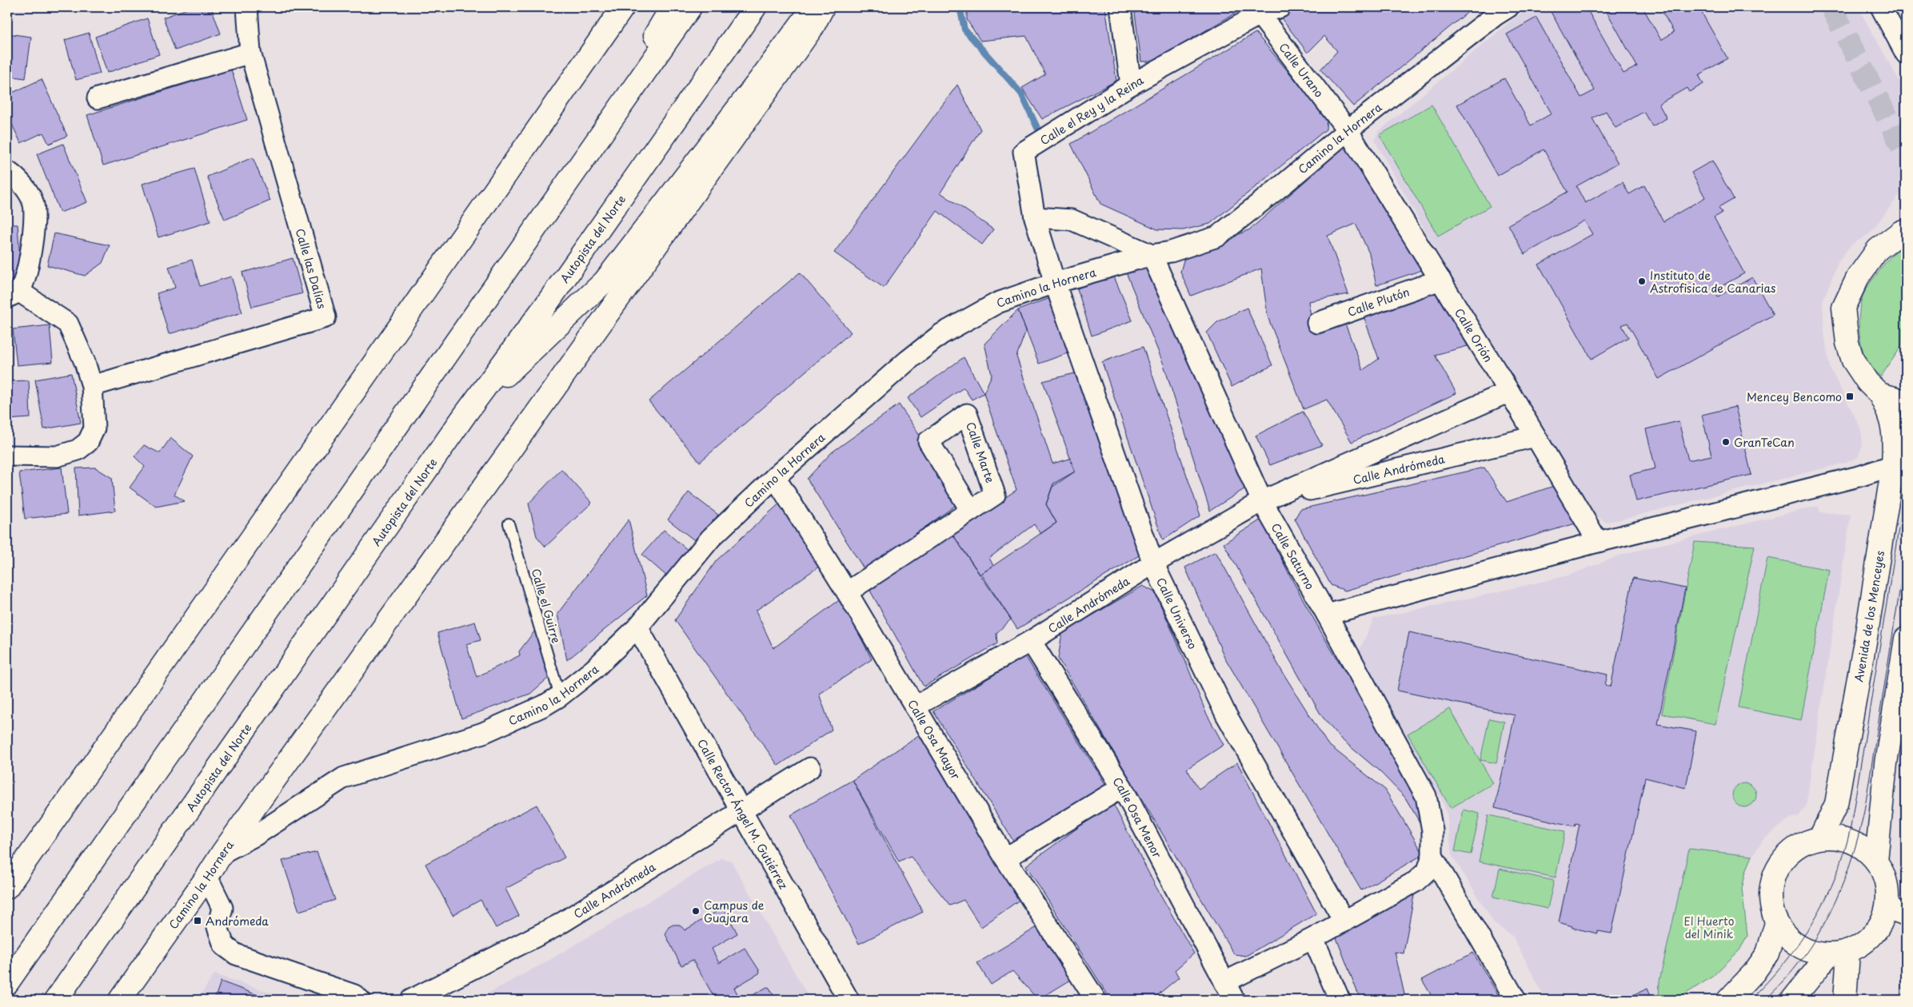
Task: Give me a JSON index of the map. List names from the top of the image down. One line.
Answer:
{"streets":{"main road":["Camino la Hornera","Autopista del Norte","Avenida de los Menceyes"],"street":["Calle Urano","Calle el Rey y la Reina","Calle las Dalias","Calle Plutón","Calle Orión","Calle Andrómeda","Calle Saturno","Calle Universo","Calle Osa Mayor","Calle Rector Ángel M. Gutiérrez","Calle Osa Menor"],"lane":["Calle el Guirre"]},"crossings":[["Calle Urano","Calle el Rey y la Reina"],["Calle Urano","Camino la Hornera"],["Calle Urano","Calle Orión"],["Calle el Rey y la Reina","Camino la Hornera"],["Calle el Rey y la Reina","Calle Universo"],["Camino la Hornera","Calle Orión"],["Camino la Hornera","Calle Saturno"],["Camino la Hornera","Calle el Guirre"],["Camino la Hornera","Calle Universo"],["Camino la Hornera","Calle Osa Mayor"],["Camino la Hornera","Calle Rector Ángel M. Gutiérrez"],["Calle Plutón","Calle Orión"],["Calle Orión","Calle Andrómeda"],["Calle Andrómeda","Calle Saturno"],["Calle Andrómeda","Calle Universo"],["Calle Andrómeda","Calle Osa Mayor"],["Calle Andrómeda","Calle Rector Ángel M. Gutiérrez"],["Calle Andrómeda","Calle Osa Menor"]],"parks":["El Huerto del Minik"],"places":{"other":["Instituto de Astrofisica de Canarias","GranTeCan","Campus de Guajara"],"transit":["Mencey Bencomo","Andrómeda"]}}
